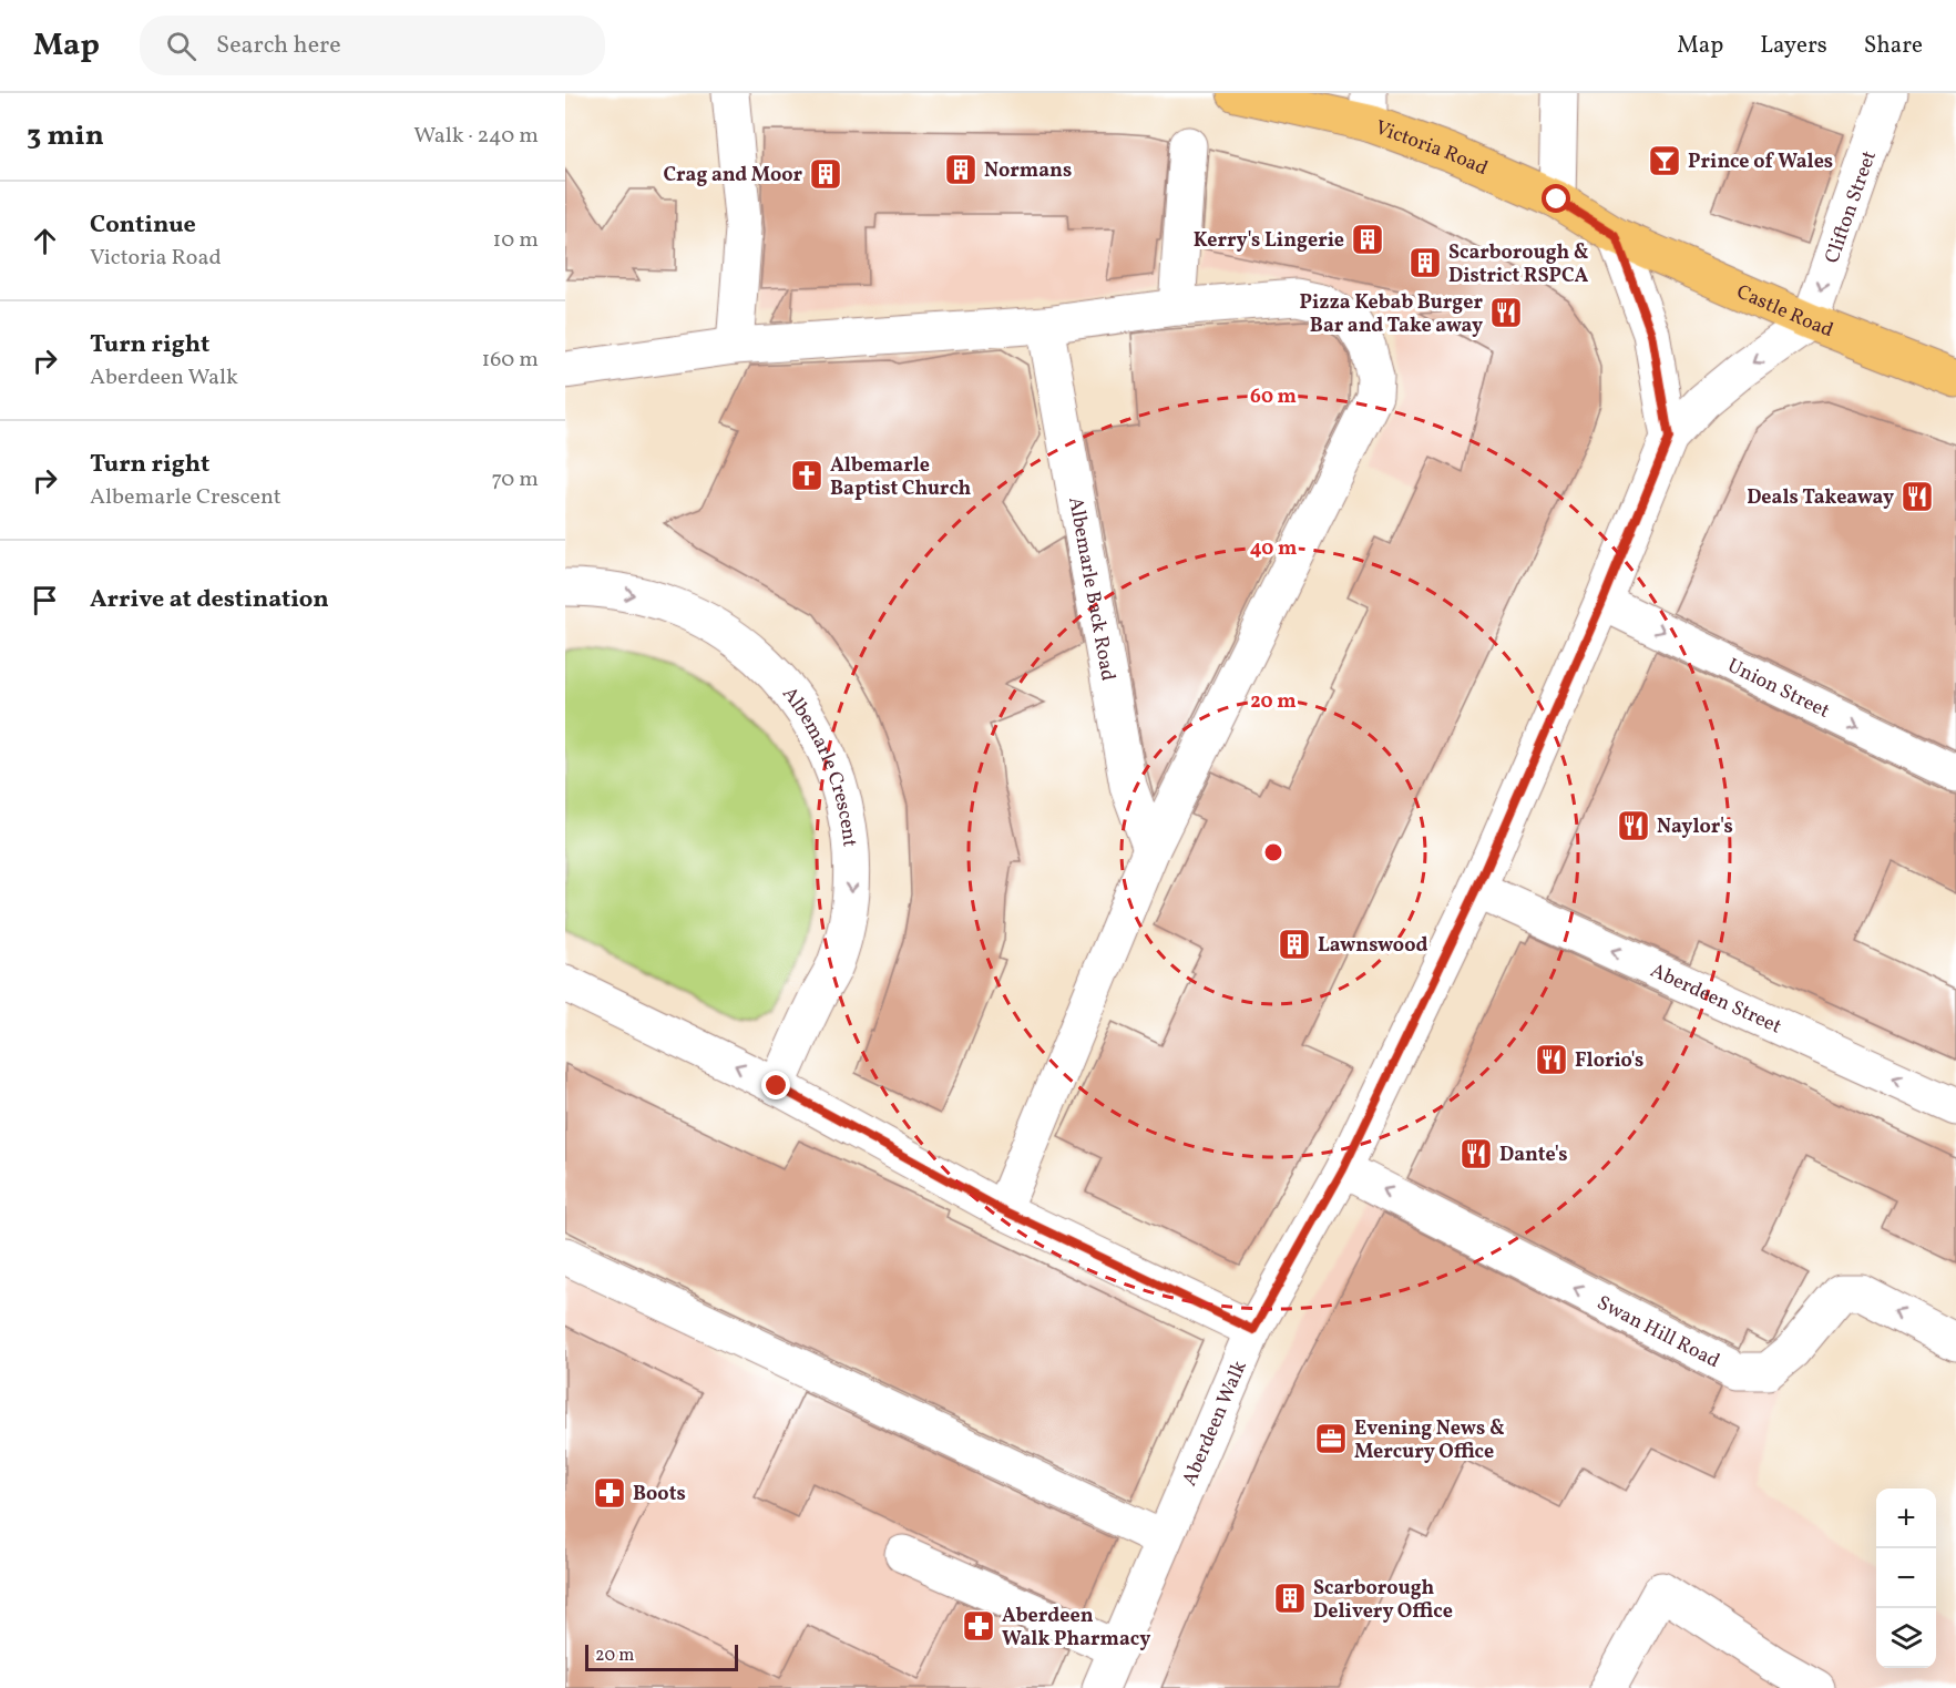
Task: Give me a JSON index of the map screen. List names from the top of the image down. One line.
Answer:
{"streets":{"main road":["Victoria Road","Castle Road"],"street":["Clifton Street","Albemarle Back Road","Union Street","Albemarle Crescent","Aberdeen Street","Swan Hill Road","Aberdeen Walk"]},"crossings":[["Victoria Road","Castle Road"],["Clifton Street","Castle Road"],["Clifton Street","Aberdeen Walk"],["Castle Road","Aberdeen Walk"],["Union Street","Aberdeen Walk"],["Aberdeen Street","Aberdeen Walk"],["Swan Hill Road","Aberdeen Walk"]],"one_way":["Union Street","Aberdeen Street","Swan Hill Road"],"places":{"bar":["Prince of Wales"],"building":["Normans","Crag and Moor","Kerry's Lingerie","Scarborough & District RSPCA","Lawnswood","Scarborough Delivery Office"],"restaurant":["Pizza Kebab Burger Bar and Take away","Deals Takeaway","Naylor's","Florio's","Dante's"],"church":["Albemarle Baptist Church"],"office":["Evening News & Mercury Office"],"pharmacy":["Boots","Aberdeen Walk Pharmacy"]},"scale_bar":"20 m","page":{"header":"Map","search":"Search here","nav":["Map","Layers","Share"],"heading":["3 min","Walk · 240 m"],"list":[["Continue","Victoria Road","10 m"],["Turn right","Aberdeen Walk","160 m"],["Turn right","Albemarle Crescent","70 m"],"Arrive at destination"],"map_buttons":["+","−"],"scale":"20 m"},"rings":["60 m","40 m","20 m"]}
